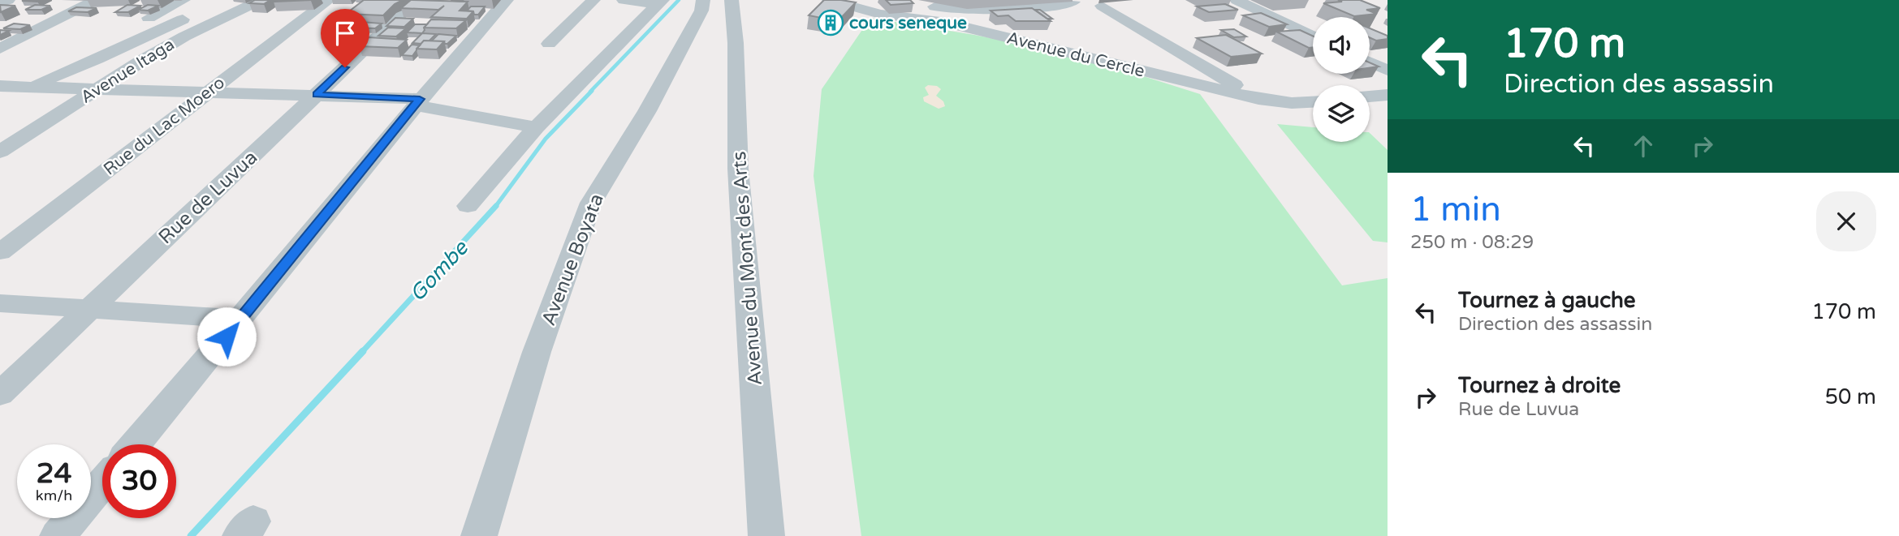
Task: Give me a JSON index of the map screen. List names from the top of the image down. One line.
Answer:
{"streets":{"street":["Avenue du Cercle","Avenue Itaga","Rue du Lac Moero","Rue de Luvua","Avenue Boyata","Avenue du Mont des Arts"]},"water":["Gombe"],"places":{"building":["cours seneque"]},"page":{"turn":["170 m","Direction des assassin"],"heading":["1 min","250 m · 08:29"],"list":[{"name":"Tournez à gauche","note":"Direction des assassin","value":"170 m"},{"name":"Tournez à droite","note":"Rue de Luvua","value":"50 m"}],"speed":"24 km/h","limit":"30"}}
